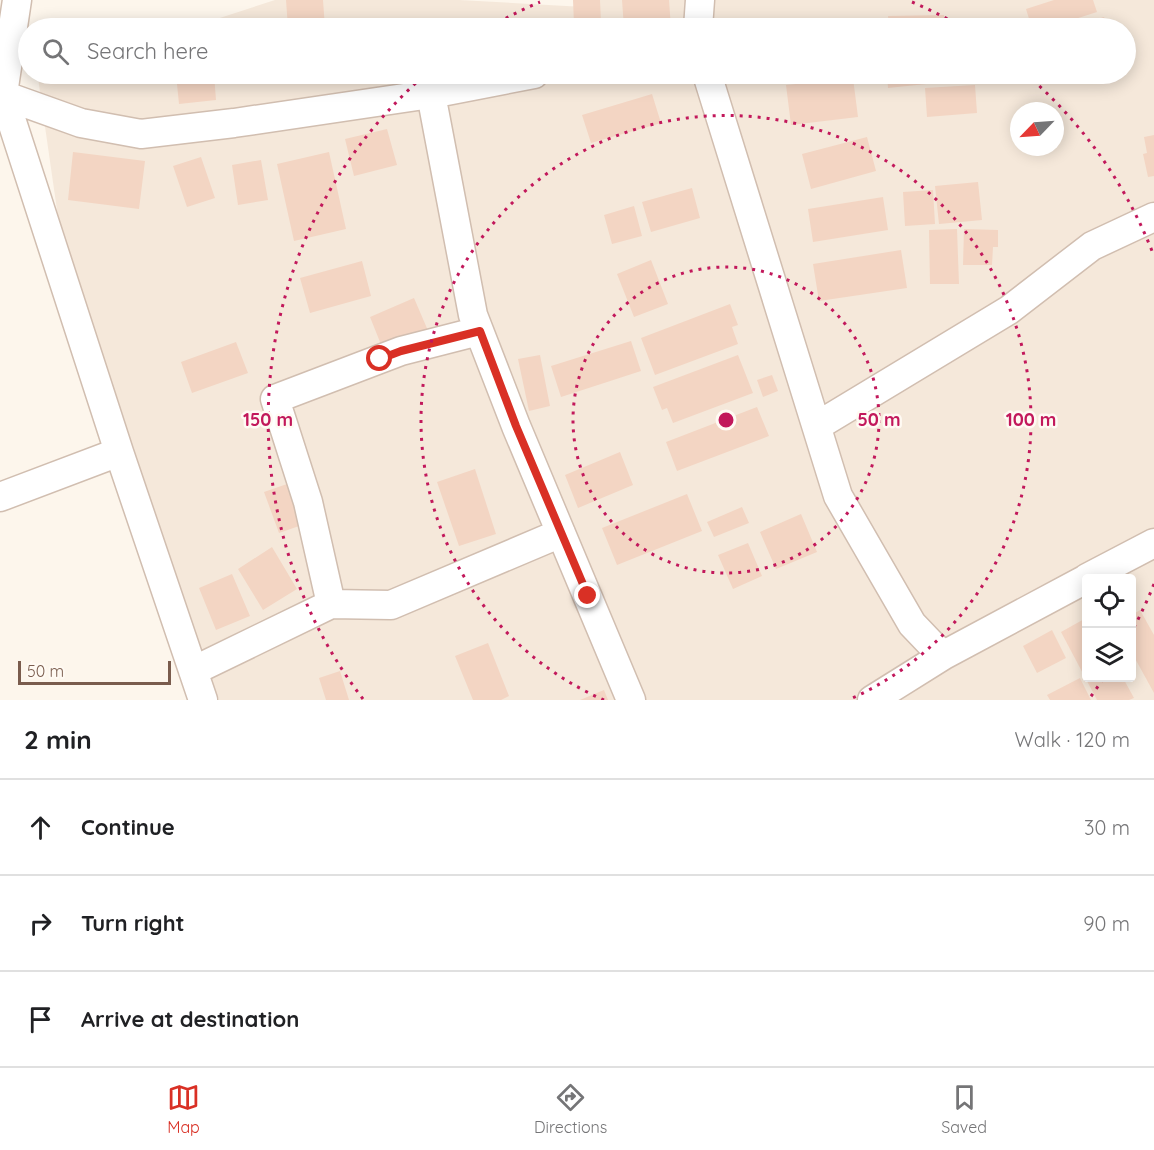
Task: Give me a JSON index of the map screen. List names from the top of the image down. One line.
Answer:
{"scale_bar":"50 m","north":"bottom left","page":{"search":"Search here","scale":"50 m","heading":["2 min","Walk · 120 m"],"list":[["Continue","30 m"],["Turn right","90 m"],"Arrive at destination"],"nav":["Map","Directions","Saved"]},"rings":["50 m","100 m","150 m"]}
